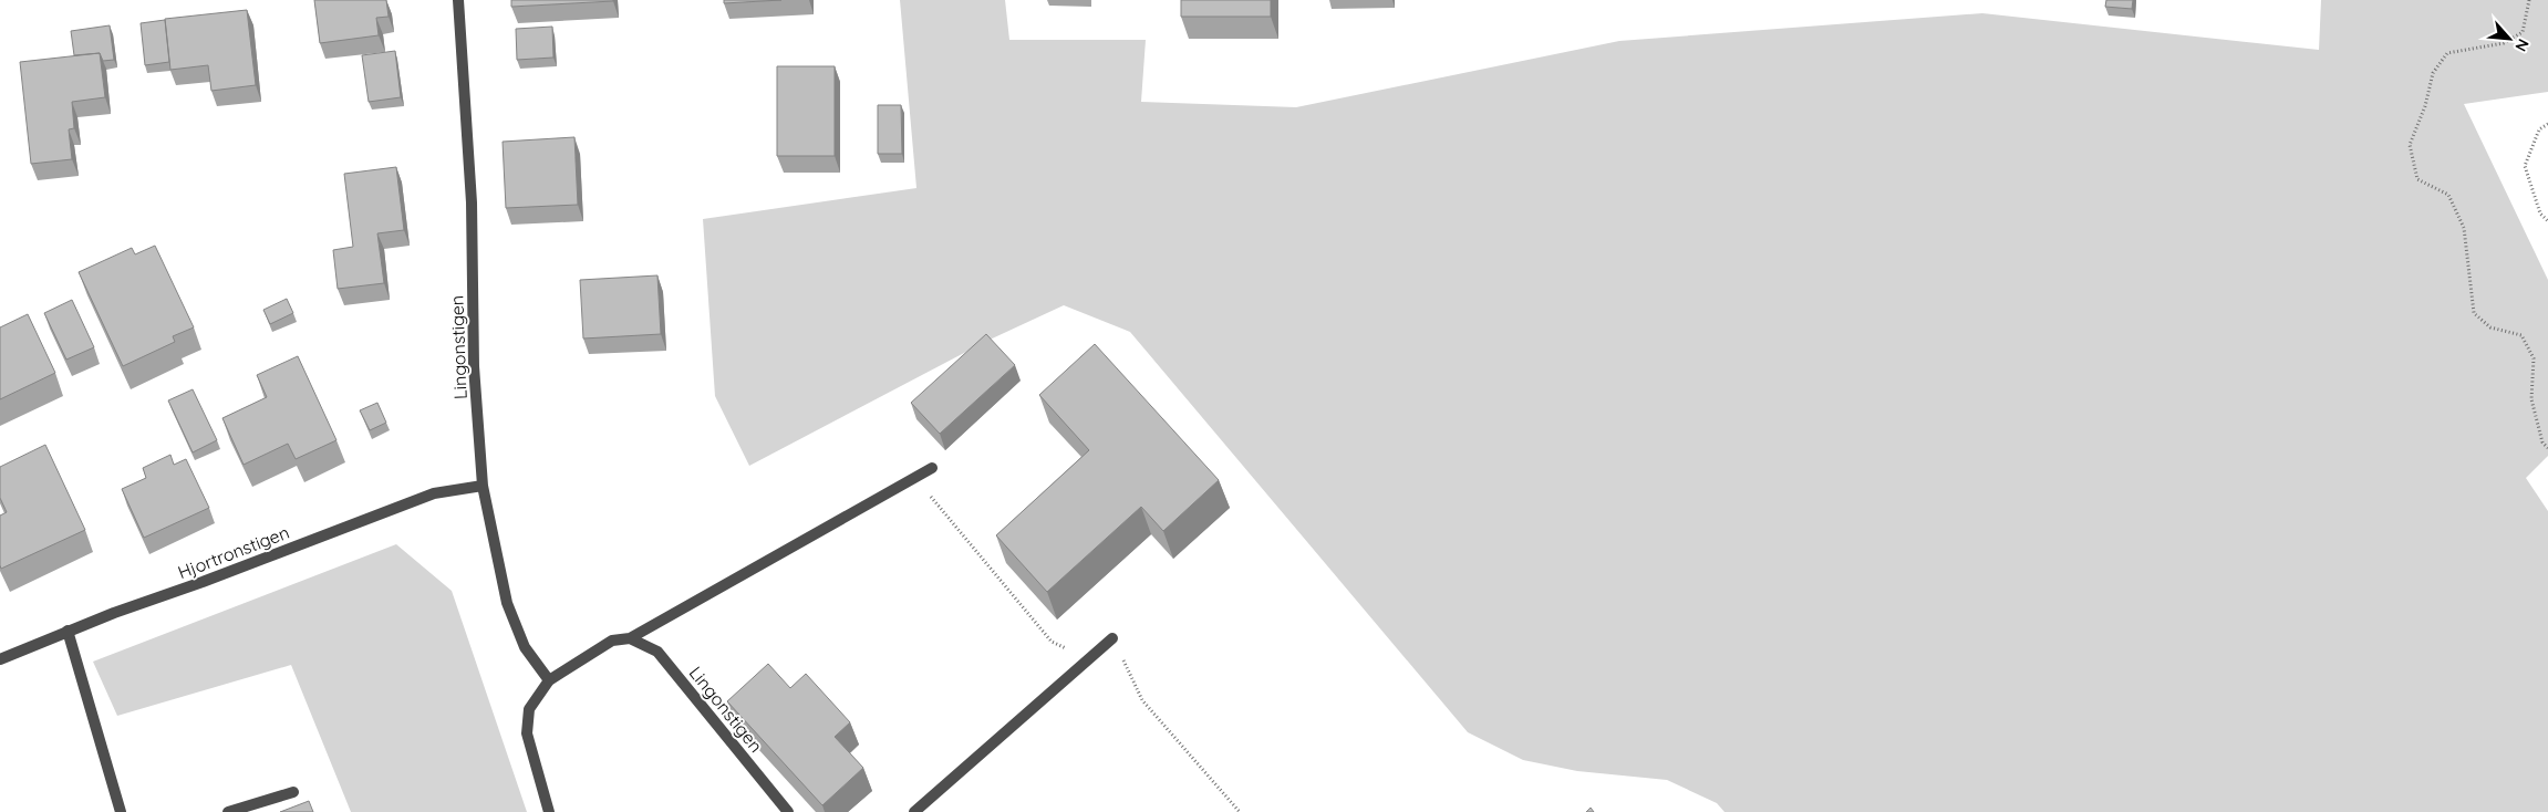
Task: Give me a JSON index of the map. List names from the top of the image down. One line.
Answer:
{"streets":{"street":["Lingonstigen","Hjortronstigen"]},"crossings":[["Lingonstigen","Hjortronstigen"]],"north":"bottom right"}
